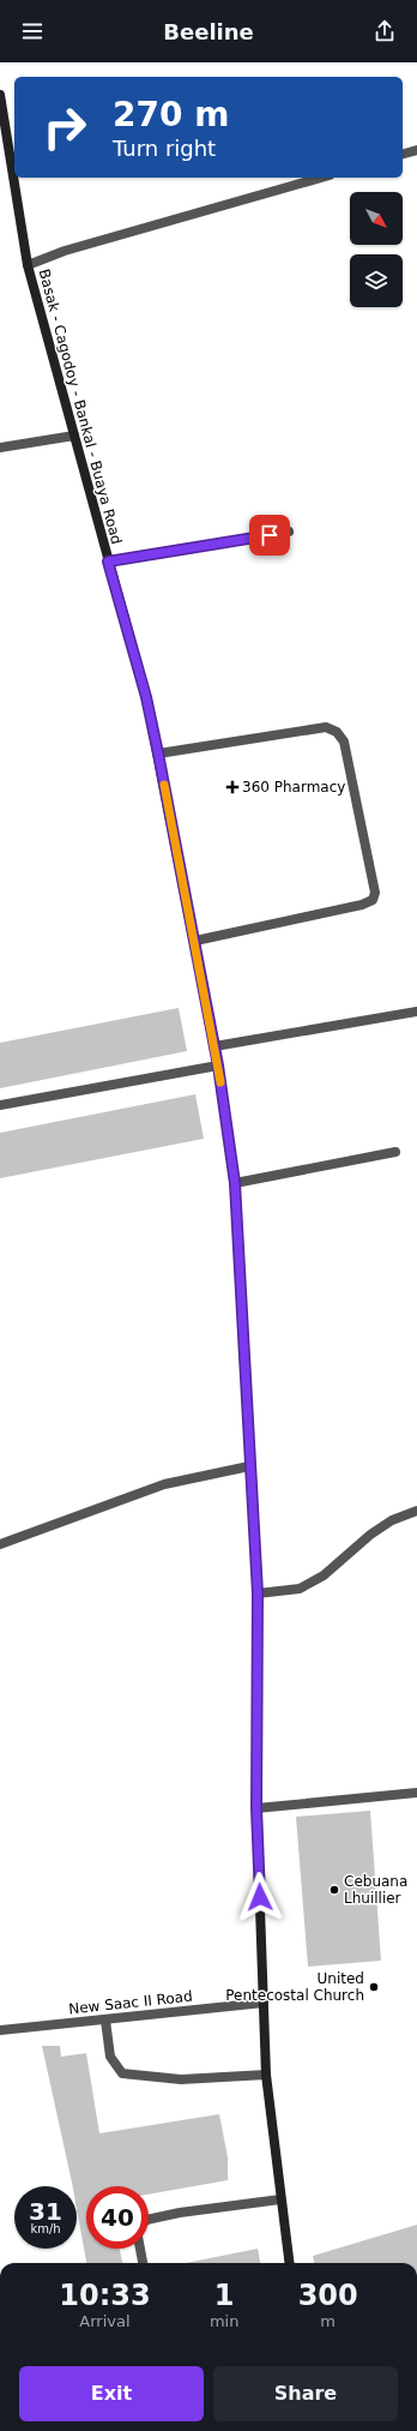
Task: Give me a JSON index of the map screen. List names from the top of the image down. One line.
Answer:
{"streets":{"street":["Basak - Cagodoy - Bankal - Buaya Road","New Saac II Road"]},"crossings":[["Basak - Cagodoy - Bankal - Buaya Road","New Saac II Road"]],"places":{"health":["360 Pharmacy"],"other":["Cebuana Lhuillier","United Pentecostal Church"]},"north":"bottom right","page":{"header":"Beeline","turn":["270 m","Turn right"],"speed":"31 km/h","limit":"40","eta":["10:33","Arrival","1","min","300","m"],"buttons":["Exit","Share"]}}
